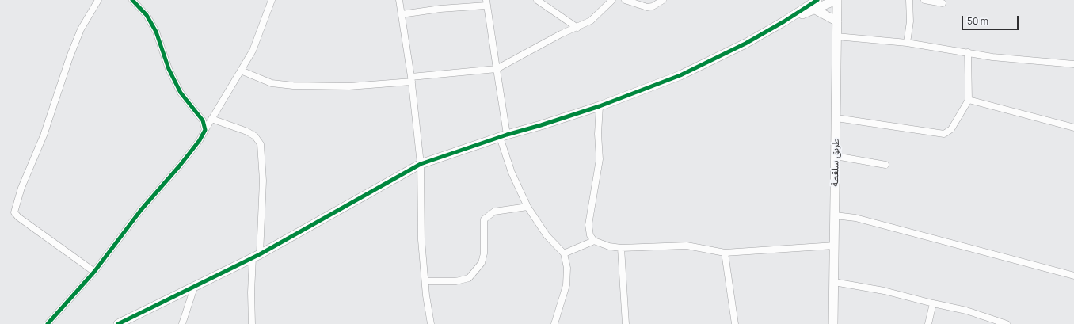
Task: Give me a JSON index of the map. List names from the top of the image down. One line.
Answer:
{"streets":{"street":["طريق سلقطة"]},"scale_bar":"50 m"}
